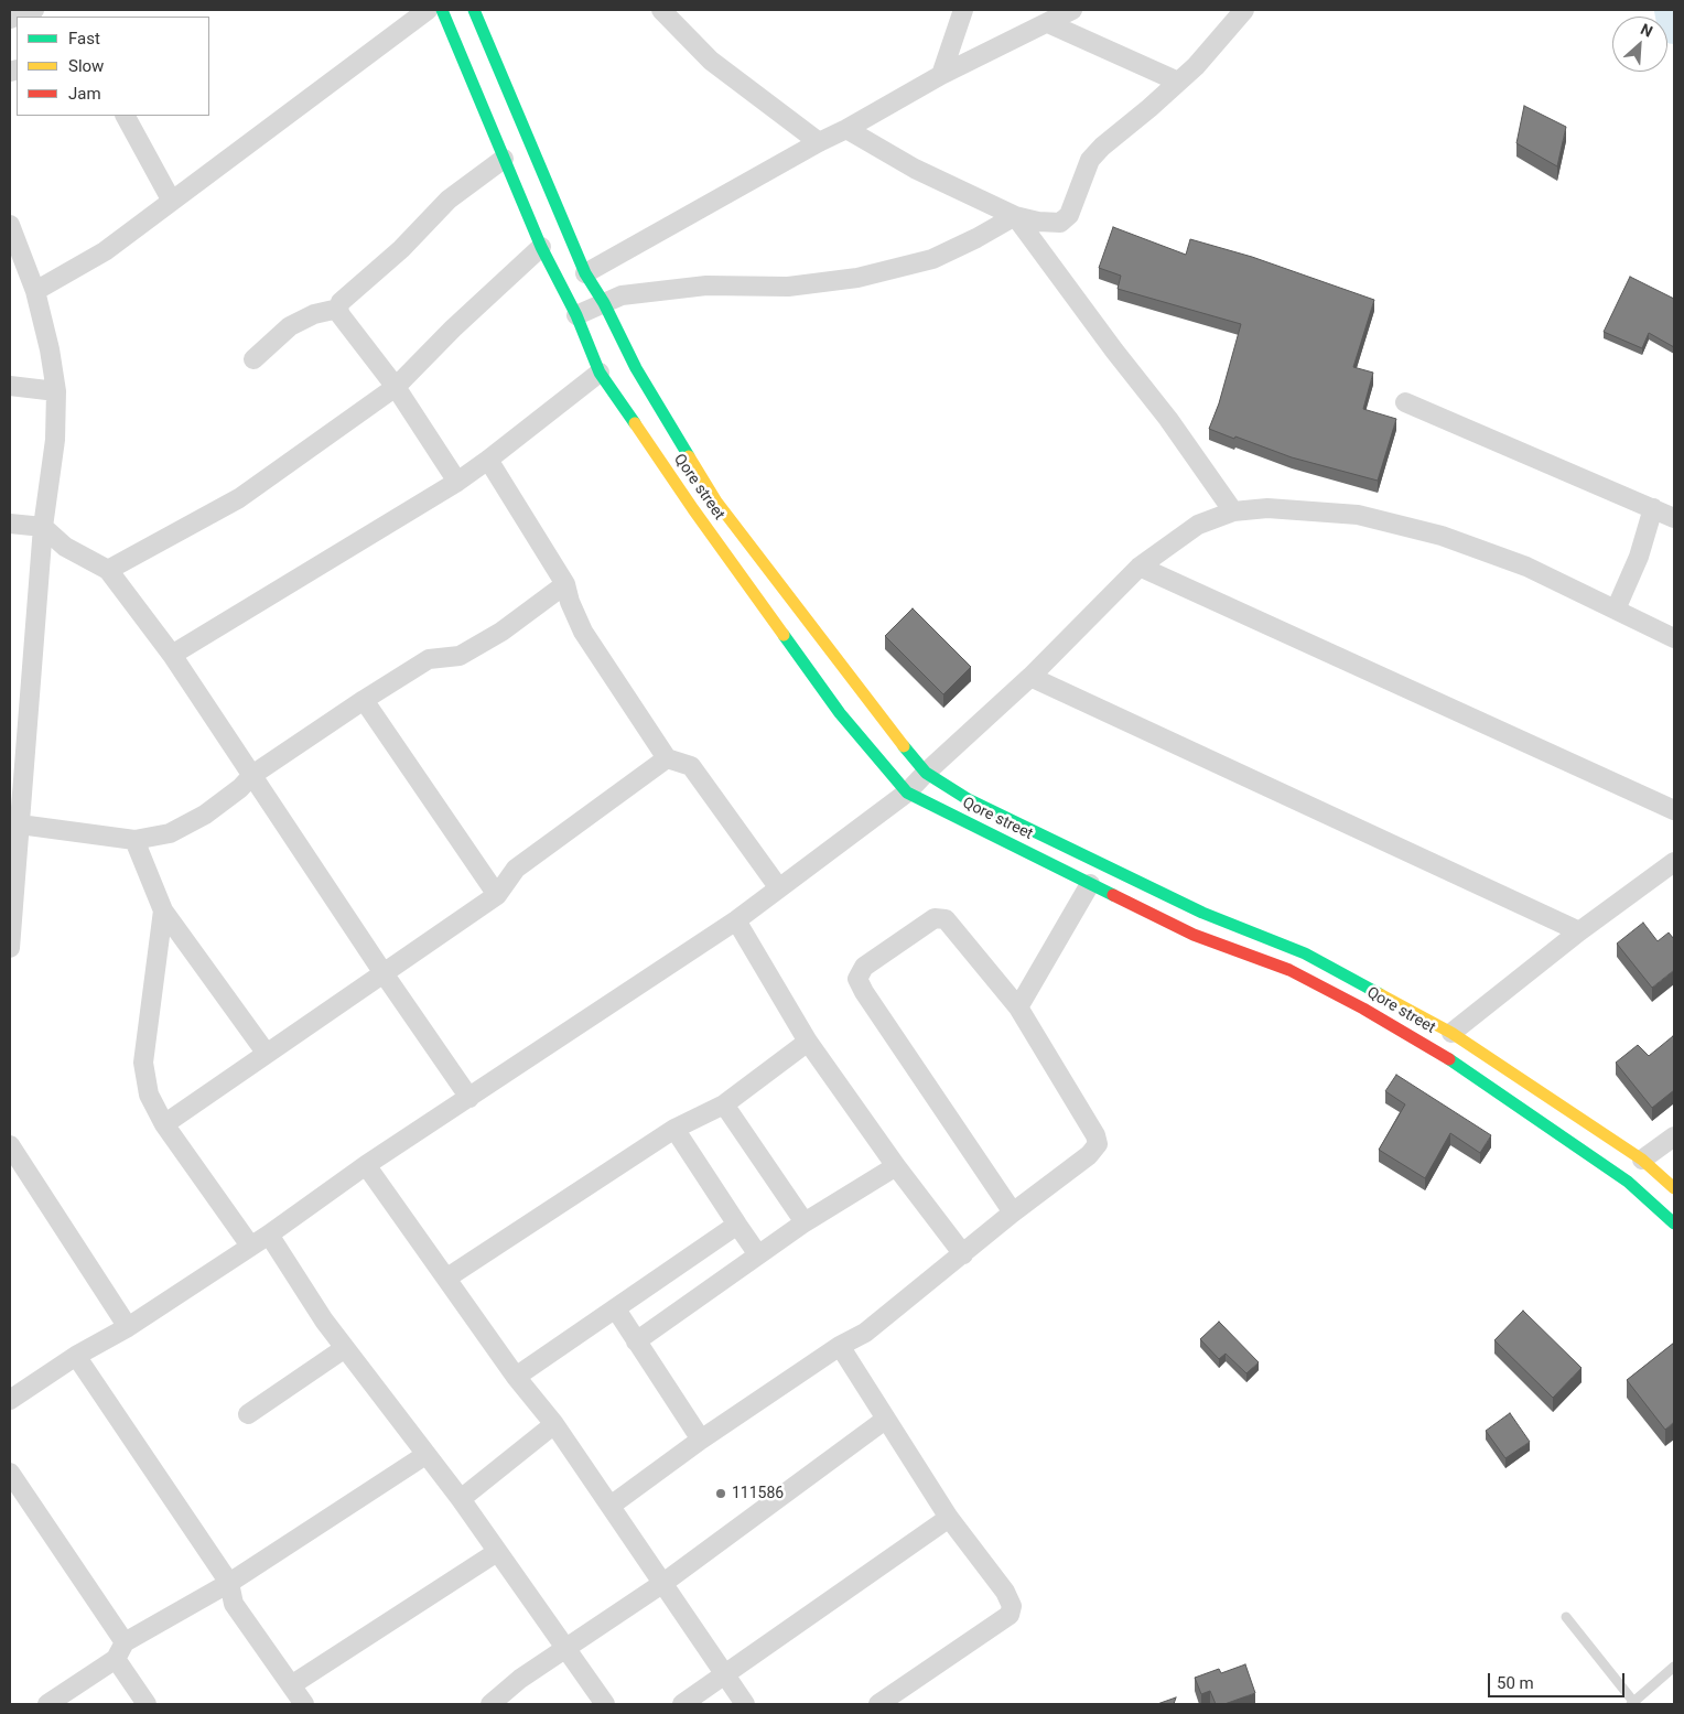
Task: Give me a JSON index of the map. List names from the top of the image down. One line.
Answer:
{"streets":{"street":["Qore street"]},"places":["111586"],"legend":["Fast","Slow","Jam"],"scale_bar":"50 m","north":"top right"}
